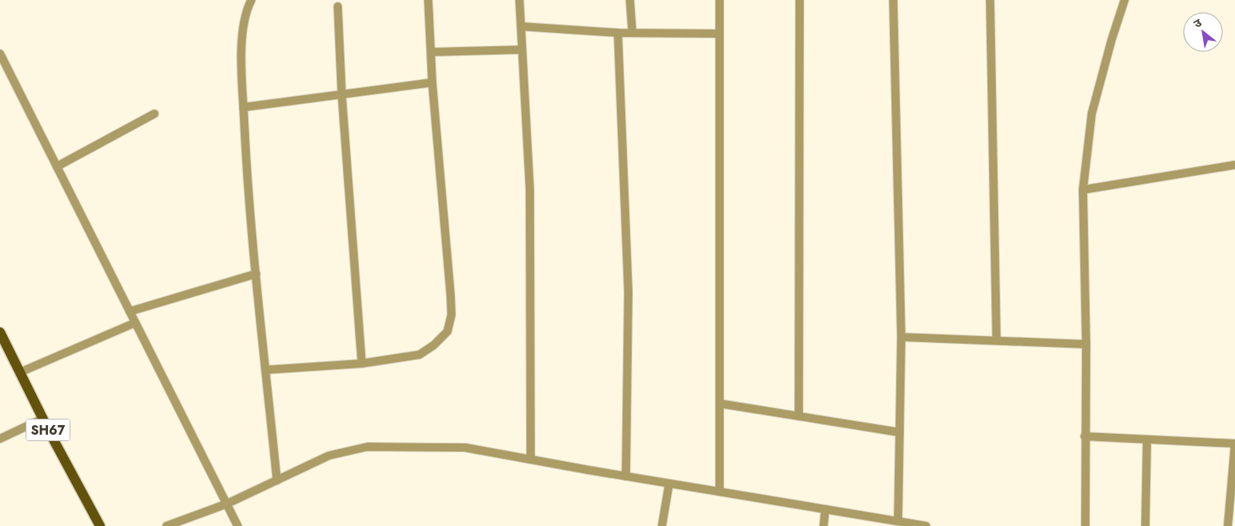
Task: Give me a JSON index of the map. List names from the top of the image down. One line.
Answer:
{"streets":{"main road":["SH67"]},"north":"top left"}
